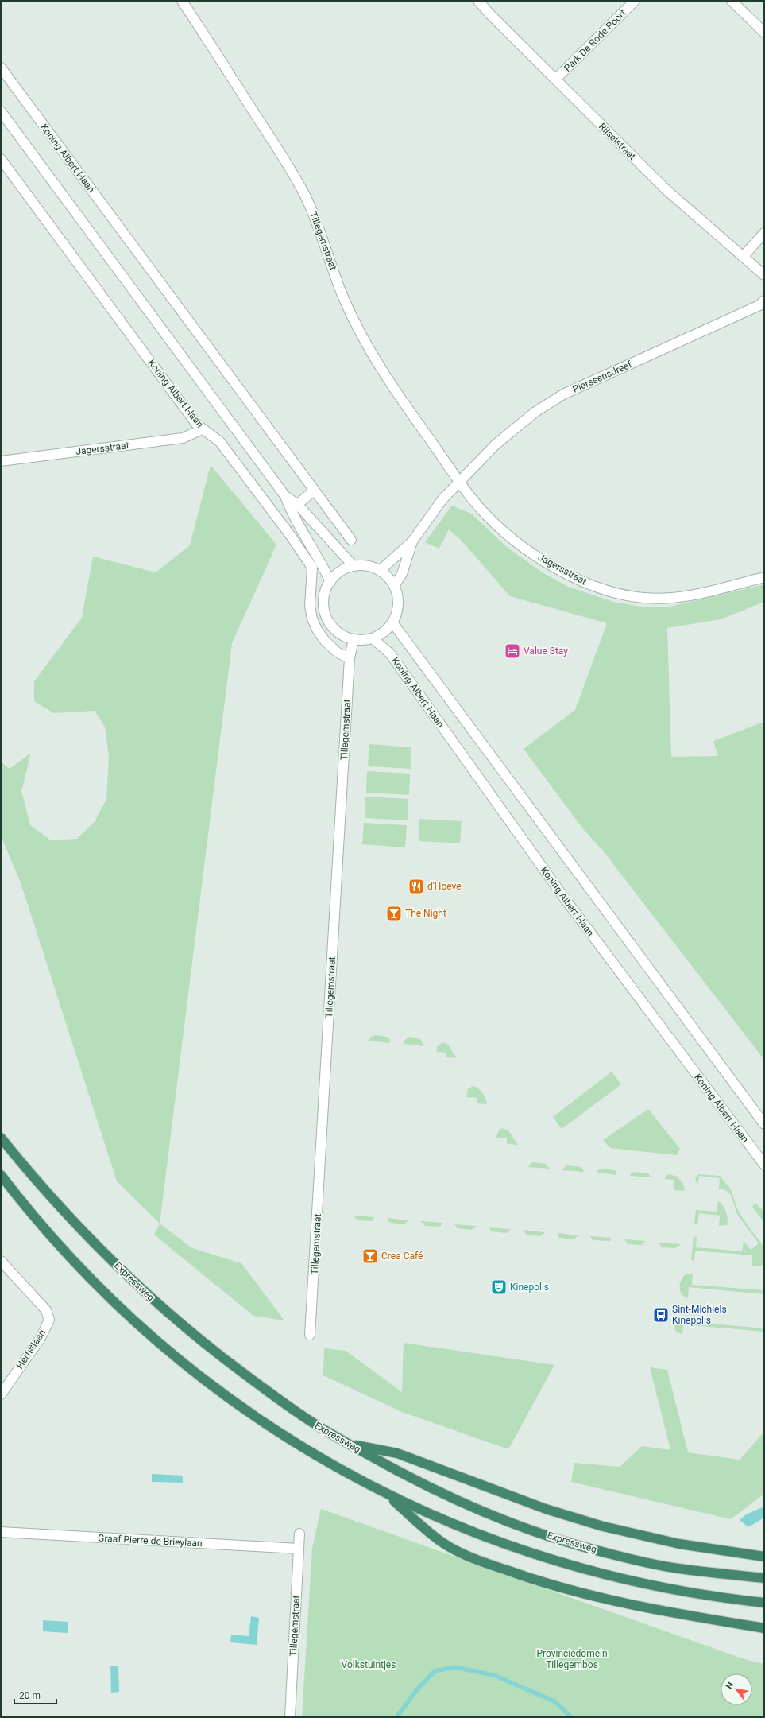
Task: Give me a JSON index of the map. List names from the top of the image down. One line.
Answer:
{"streets":{"highway":["Expressweg"],"street":["Park De Rode Poort","Rijselstraat","Koning Albert I-laan","Tillegemstraat","Pierssensdreef","Jagersstraat","Herfstlaan","Graaf Pierre de Brieylaan"]},"crossings":[["Park De Rode Poort","Rijselstraat"],["Koning Albert I-laan","Tillegemstraat"],["Koning Albert I-laan","Jagersstraat"],["Tillegemstraat","Pierssensdreef"],["Tillegemstraat","Jagersstraat"],["Tillegemstraat","Graaf Pierre de Brieylaan"],["Pierssensdreef","Jagersstraat"]],"parks":["Provinciedomein Tillegembos","Volkstuintjes"],"places":{"hotel":["Value Stay"],"restaurant":["d'Hoeve"],"bar":["The Night","Crea Café"],"theatre":["Kinepolis"],"bus stop":["Sint-Michiels Kinepolis"]},"scale_bar":"20 m","north":"top left"}
